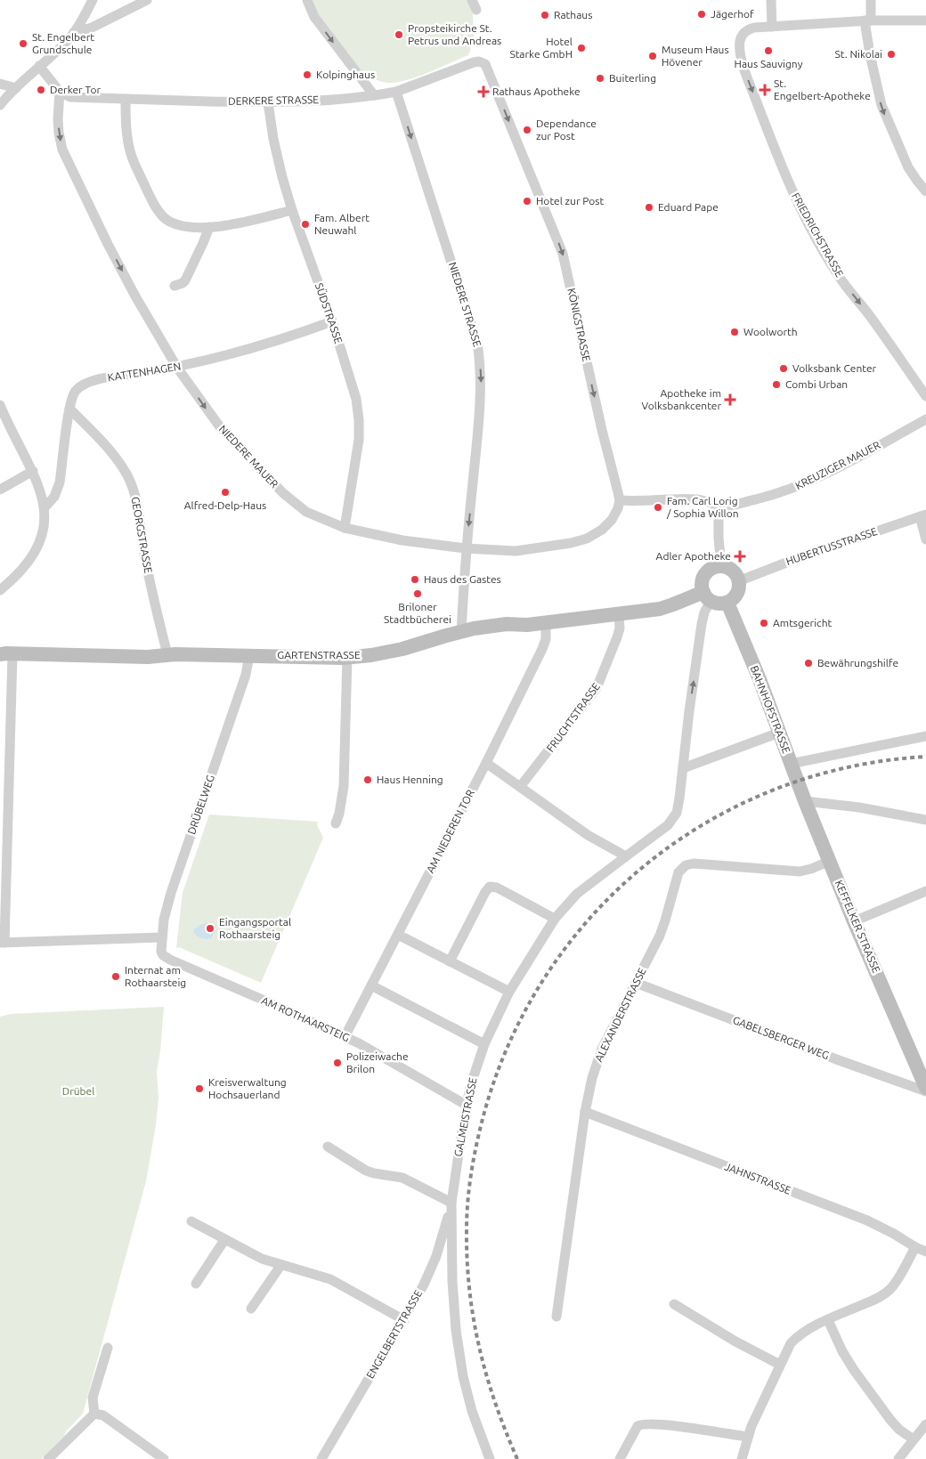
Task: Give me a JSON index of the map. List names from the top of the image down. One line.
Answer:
{"streets":{"street":["DERKERE STRASSE","FRIEDRICHSTRASSE","NIEDERE STRASSE","SÜDSTRASSE","KÖNIGSTRASSE","KATTENHAGEN","NIEDERE MAUER","KREUZIGER MAUER","GEORGSTRASSE","HUBERTUSSTRASSE","GARTENSTRASSE","BAHNHOFSTRASSE","FRUCHTSTRASSE","DRÜBELWEG","AM NIEDEREN TOR","KEFFELKER STRASSE","ALEXANDERSTRASSE","AM ROTHAARSTEIG","GABELSBERGER WEG","GALMEISTRASSE","JAHNSTRASSE","ENGELBERTSTRASSE"]},"crossings":[["DERKERE STRASSE","NIEDERE STRASSE"],["DERKERE STRASSE","SÜDSTRASSE"],["DERKERE STRASSE","KÖNIGSTRASSE"],["DERKERE STRASSE","NIEDERE MAUER"],["NIEDERE STRASSE","NIEDERE MAUER"],["NIEDERE STRASSE","GARTENSTRASSE"],["SÜDSTRASSE","KATTENHAGEN"],["SÜDSTRASSE","NIEDERE MAUER"],["KÖNIGSTRASSE","NIEDERE MAUER"],["KATTENHAGEN","NIEDERE MAUER"],["KATTENHAGEN","GEORGSTRASSE"],["GEORGSTRASSE","GARTENSTRASSE"],["HUBERTUSSTRASSE","GARTENSTRASSE"],["HUBERTUSSTRASSE","BAHNHOFSTRASSE"],["HUBERTUSSTRASSE","GALMEISTRASSE"],["GARTENSTRASSE","BAHNHOFSTRASSE"],["GARTENSTRASSE","FRUCHTSTRASSE"],["GARTENSTRASSE","DRÜBELWEG"],["GARTENSTRASSE","AM NIEDEREN TOR"],["GARTENSTRASSE","GALMEISTRASSE"],["BAHNHOFSTRASSE","KEFFELKER STRASSE"],["BAHNHOFSTRASSE","GALMEISTRASSE"],["DRÜBELWEG","AM ROTHAARSTEIG"],["AM NIEDEREN TOR","AM ROTHAARSTEIG"],["KEFFELKER STRASSE","ALEXANDERSTRASSE"],["KEFFELKER STRASSE","GABELSBERGER WEG"],["ALEXANDERSTRASSE","GABELSBERGER WEG"],["ALEXANDERSTRASSE","JAHNSTRASSE"],["AM ROTHAARSTEIG","GALMEISTRASSE"],["GALMEISTRASSE","ENGELBERTSTRASSE"]],"one_way":["FRIEDRICHSTRASSE","NIEDERE STRASSE","KÖNIGSTRASSE","NIEDERE MAUER"],"parks":["Drübel"],"places":{"other":["Jägerhof","Rathaus","Propsteikirche St. Petrus und Andreas","St. Engelbert Grundschule","Hotel Starke GmbH","Haus Sauvigny","St. Nikolai","Museum Haus Hövener","Kolpinghaus","Buiterling","Derker Tor","Dependance zur Post","Hotel zur Post","Eduard Pape","Fam. Albert Neuwahl","Woolworth","Volksbank Center","Combi Urban","Alfred-Delp-Haus","Fam. Carl Lorig / Sophia Willon","Haus des Gastes","Briloner Stadtbücherei","Amtsgericht","Bewährungshilfe","Haus Henning","Eingangsportal Rothaarsteig","Internat am Rothaarsteig","Polizeiwache Brilon","Kreisverwaltung Hochsauerland"],"health":["St. Engelbert-Apotheke","Rathaus Apotheke","Apotheke im Volksbankcenter","Adler Apotheke"]}}
